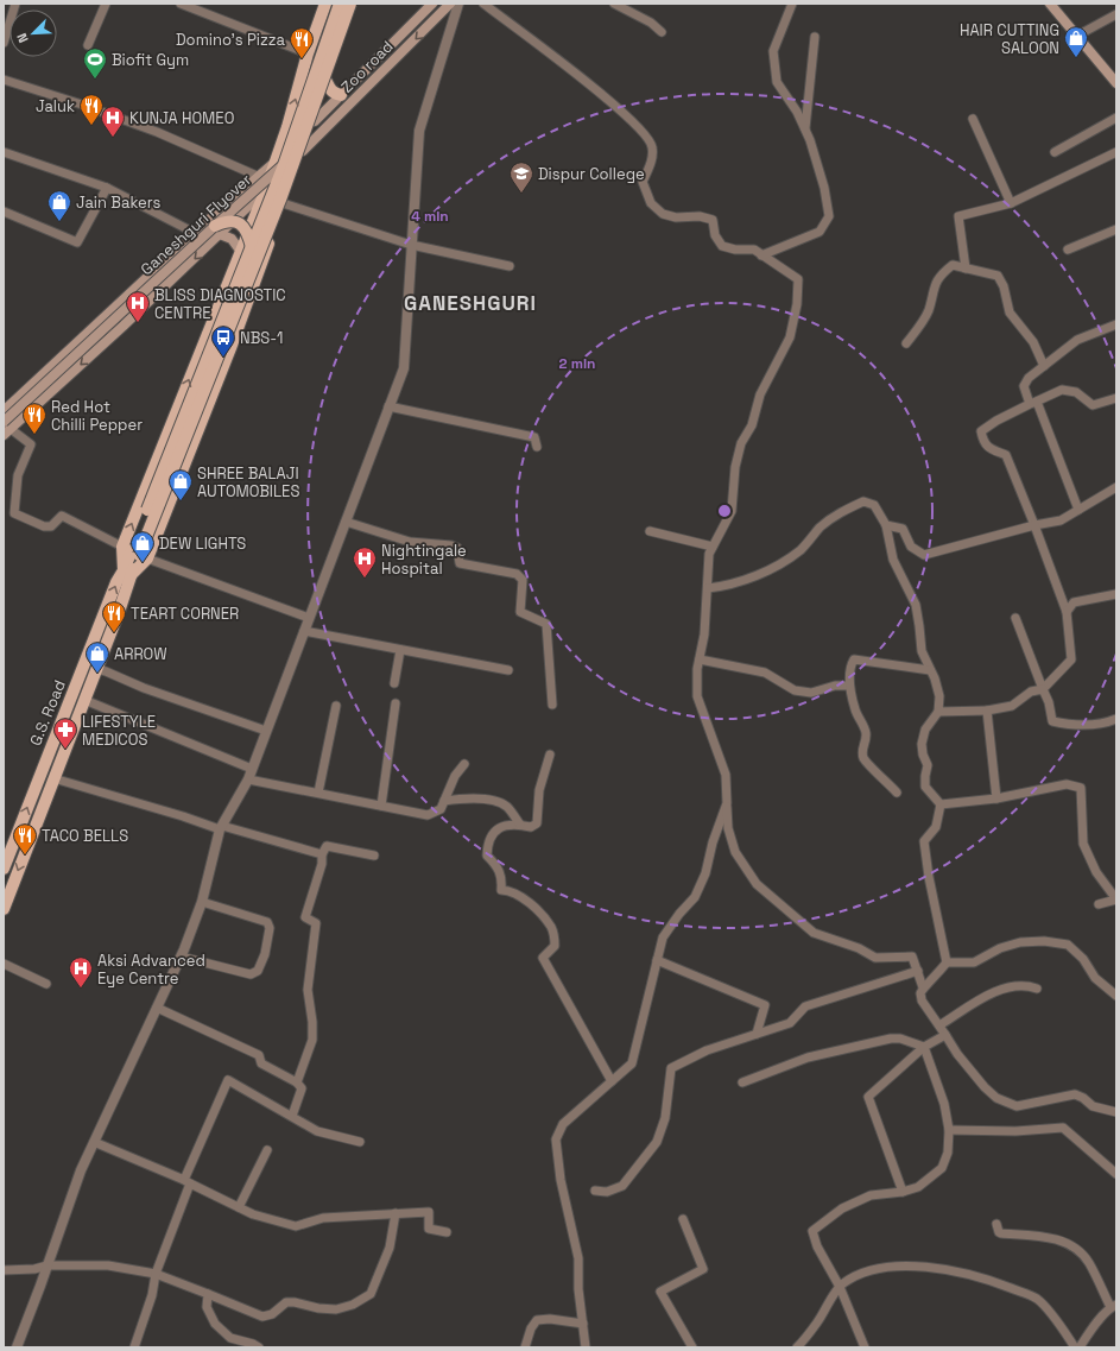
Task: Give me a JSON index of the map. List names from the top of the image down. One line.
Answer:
{"streets":{"main road":["Zoo road","Ganeshguri Flyover","G.S. Road"]},"districts":["GANESHGURI"],"places":{"shop":["HAIR CUTTING SALOON","Jain Bakers","SHREE BALAJI AUTOMOBILES","DEW LIGHTS","ARROW"],"restaurant":["Domino's Pizza","Jaluk","Red Hot Chilli Pepper","TEART CORNER","TACO BELLS"],"sports":["Biofit Gym"],"hospital":["KUNJA HOMEO","BLISS DIAGNOSTIC CENTRE","Nightingale Hospital","Aksi Advanced Eye Centre"],"school or university":["Dispur College"],"bus stop":["NBS-1"],"pharmacy":["LIFESTYLE MEDICOS"]},"north":"bottom left","rings":["4 min","2 min"]}
